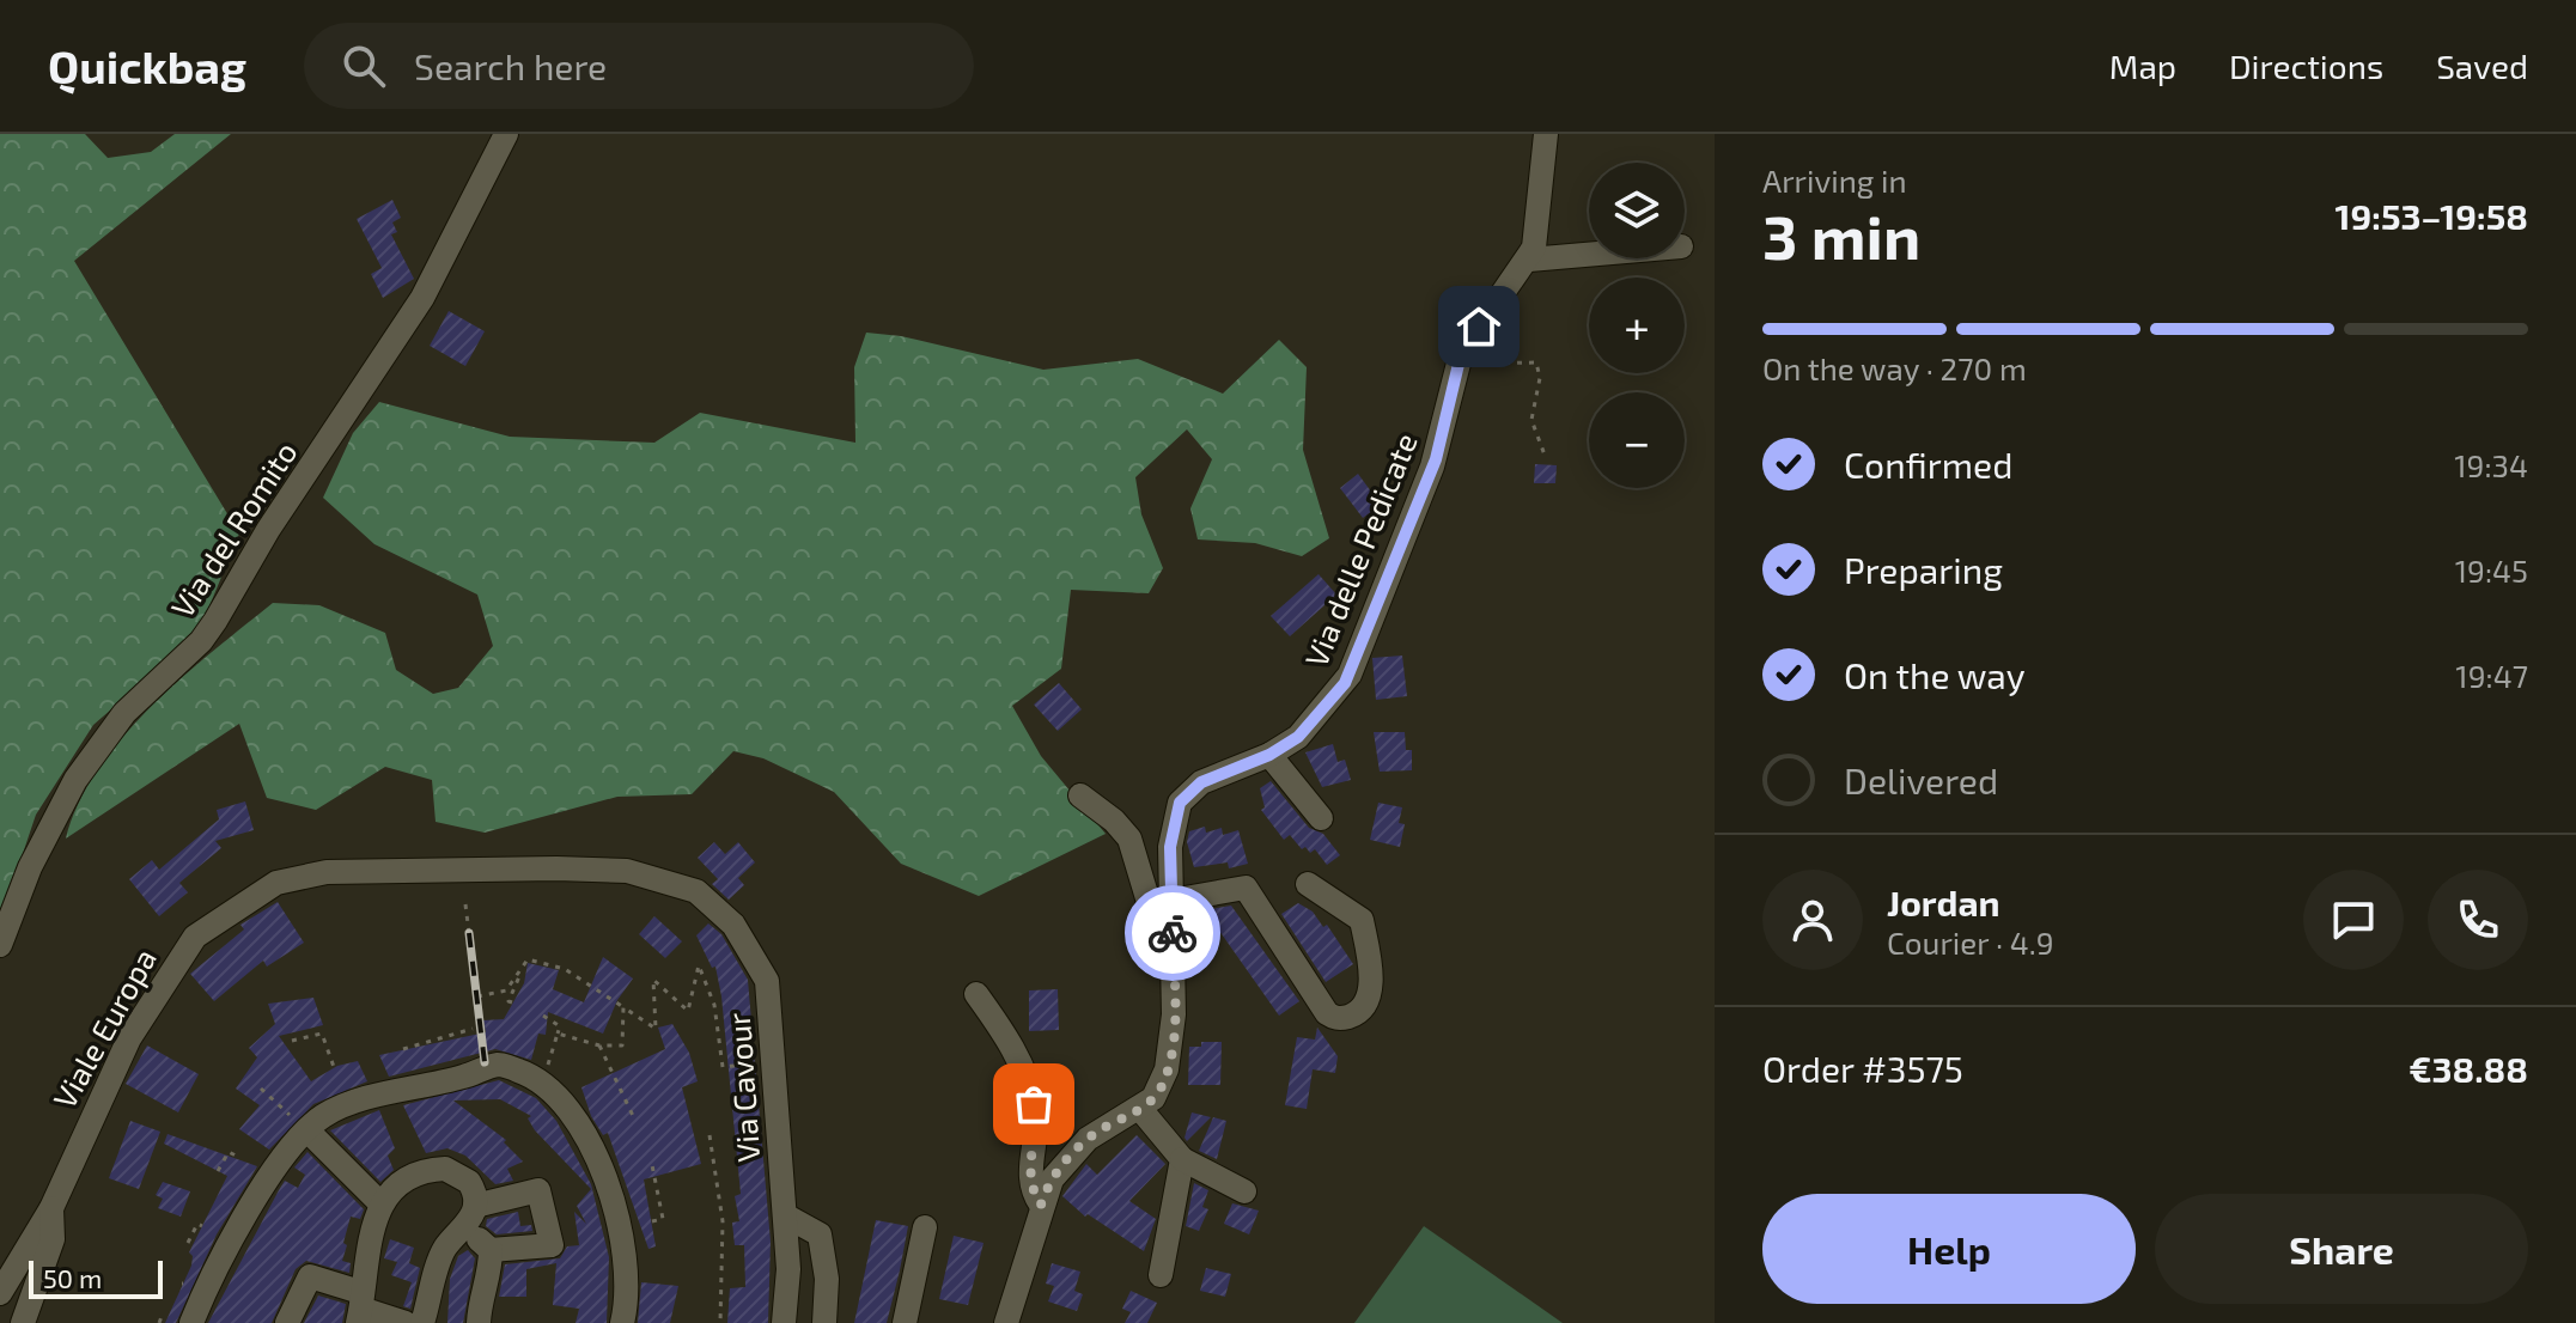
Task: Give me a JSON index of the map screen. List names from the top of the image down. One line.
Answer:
{"streets":{"street":["Via del Romito","Via delle Pedicate","Viale Europa","Via Cavour"]},"crossings":[["Viale Europa","Via Cavour"]],"scale_bar":"50 m","page":{"header":"Quickbag","search":"Search here","nav":["Map","Directions","Saved"],"heading":["3 min","Arriving in","19:53–19:58"],"panel":["Jordan","Courier · 4.9","Order #3575","€38.88"],"map_buttons":["+","−"],"bar":"On the way · 270 m","list":[["Confirmed","19:34"],["Preparing","19:45"],["On the way","19:47"],"Delivered"],"buttons":["Help","Share"],"scale":"50 m"}}
